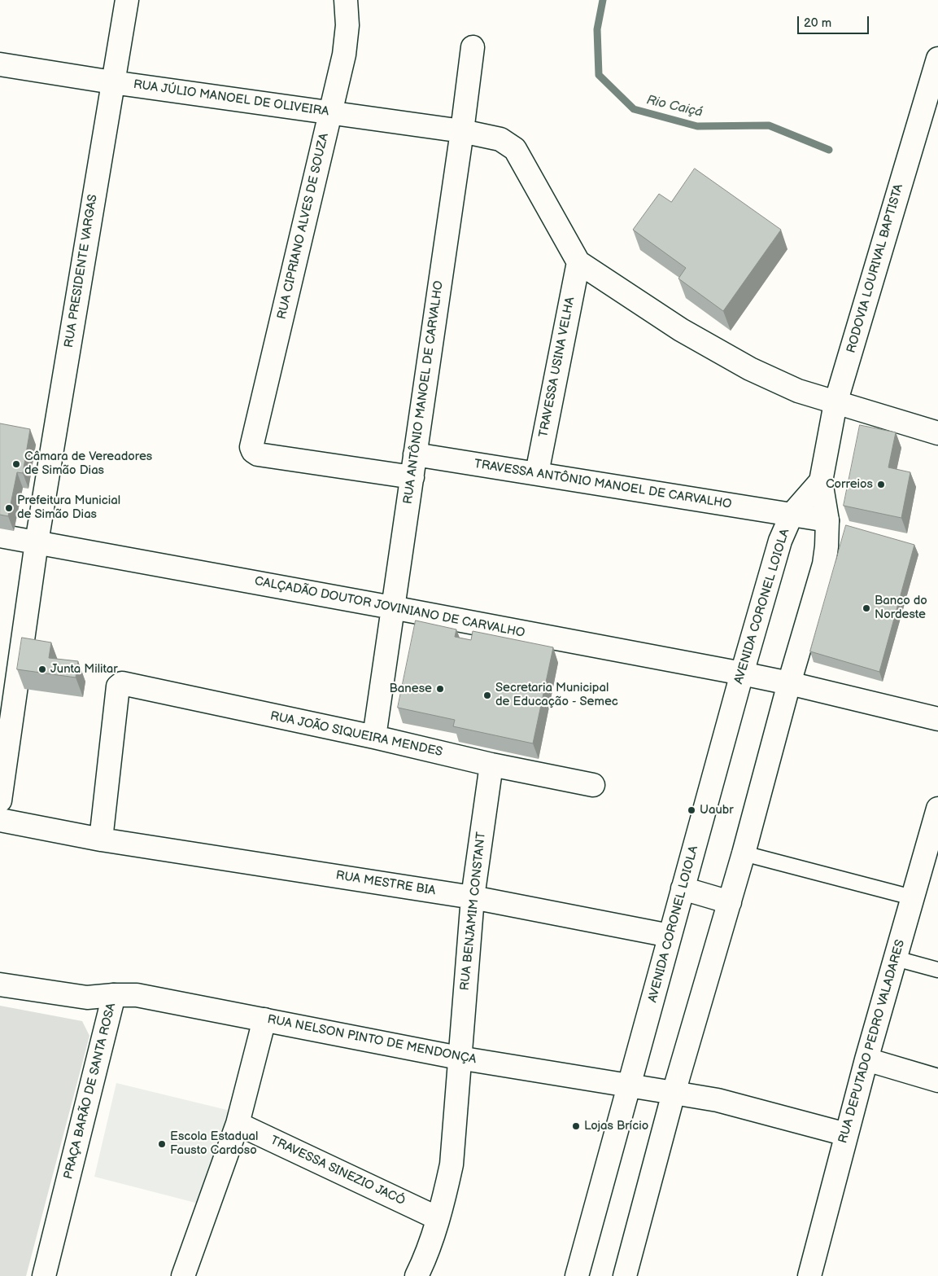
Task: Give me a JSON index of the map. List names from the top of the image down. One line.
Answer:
{"streets":{"street":["RUA JÚLIO MANOEL DE OLIVEIRA","RUA CIPRIANO ALVES DE SOUZA","RODOVIA LOURIVAL BAPTISTA","RUA PRESIDENTE VARGAS","TRAVESSA USINA VELHA","RUA ANTÔNIO MANOEL DE CARVALHO","TRAVESSA ANTÔNIO MANOEL DE CARVALHO","AVENIDA CORONEL LOIOLA","CALÇADÃO DOUTOR JOVINIANO DE CARVALHO","RUA JOÃO SIQUEIRA MENDES","RUA MESTRE BIA","RUA BENJAMIM CONSTANT","RUA NELSON PINTO DE MENDONÇA","RUA DEPUTADO PEDRO VALADARES","PRAÇA BARÃO DE SANTA ROSA","TRAVESSA SINEZIO JACÓ"]},"crossings":[["RUA JÚLIO MANOEL DE OLIVEIRA","RUA CIPRIANO ALVES DE SOUZA"],["RUA JÚLIO MANOEL DE OLIVEIRA","RUA PRESIDENTE VARGAS"],["RUA JÚLIO MANOEL DE OLIVEIRA","TRAVESSA USINA VELHA"],["RUA JÚLIO MANOEL DE OLIVEIRA","RUA ANTÔNIO MANOEL DE CARVALHO"],["RUA CIPRIANO ALVES DE SOUZA","RUA ANTÔNIO MANOEL DE CARVALHO"],["RODOVIA LOURIVAL BAPTISTA","AVENIDA CORONEL LOIOLA"],["RUA PRESIDENTE VARGAS","CALÇADÃO DOUTOR JOVINIANO DE CARVALHO"],["TRAVESSA USINA VELHA","TRAVESSA ANTÔNIO MANOEL DE CARVALHO"],["RUA ANTÔNIO MANOEL DE CARVALHO","TRAVESSA ANTÔNIO MANOEL DE CARVALHO"],["RUA ANTÔNIO MANOEL DE CARVALHO","CALÇADÃO DOUTOR JOVINIANO DE CARVALHO"],["RUA ANTÔNIO MANOEL DE CARVALHO","RUA JOÃO SIQUEIRA MENDES"],["TRAVESSA ANTÔNIO MANOEL DE CARVALHO","AVENIDA CORONEL LOIOLA"],["AVENIDA CORONEL LOIOLA","CALÇADÃO DOUTOR JOVINIANO DE CARVALHO"],["AVENIDA CORONEL LOIOLA","RUA MESTRE BIA"],["AVENIDA CORONEL LOIOLA","RUA NELSON PINTO DE MENDONÇA"],["RUA JOÃO SIQUEIRA MENDES","RUA MESTRE BIA"],["RUA JOÃO SIQUEIRA MENDES","RUA BENJAMIM CONSTANT"],["RUA MESTRE BIA","RUA BENJAMIM CONSTANT"],["RUA BENJAMIM CONSTANT","RUA NELSON PINTO DE MENDONÇA"],["RUA BENJAMIM CONSTANT","TRAVESSA SINEZIO JACÓ"],["RUA NELSON PINTO DE MENDONÇA","RUA DEPUTADO PEDRO VALADARES"],["RUA NELSON PINTO DE MENDONÇA","PRAÇA BARÃO DE SANTA ROSA"]],"water":["Rio Caiçá"],"places":["Câmara de Vereadores de Simão Dias","Correios","Prefeitura Municial de Simão Dias","Banco do Nordeste","Junta Militar","Banese","Secretaria Municipal de Educação - Semec","Uaubr","Lojas Brício","Escola Estadual Fausto Cardoso"],"scale_bar":"20 m"}
